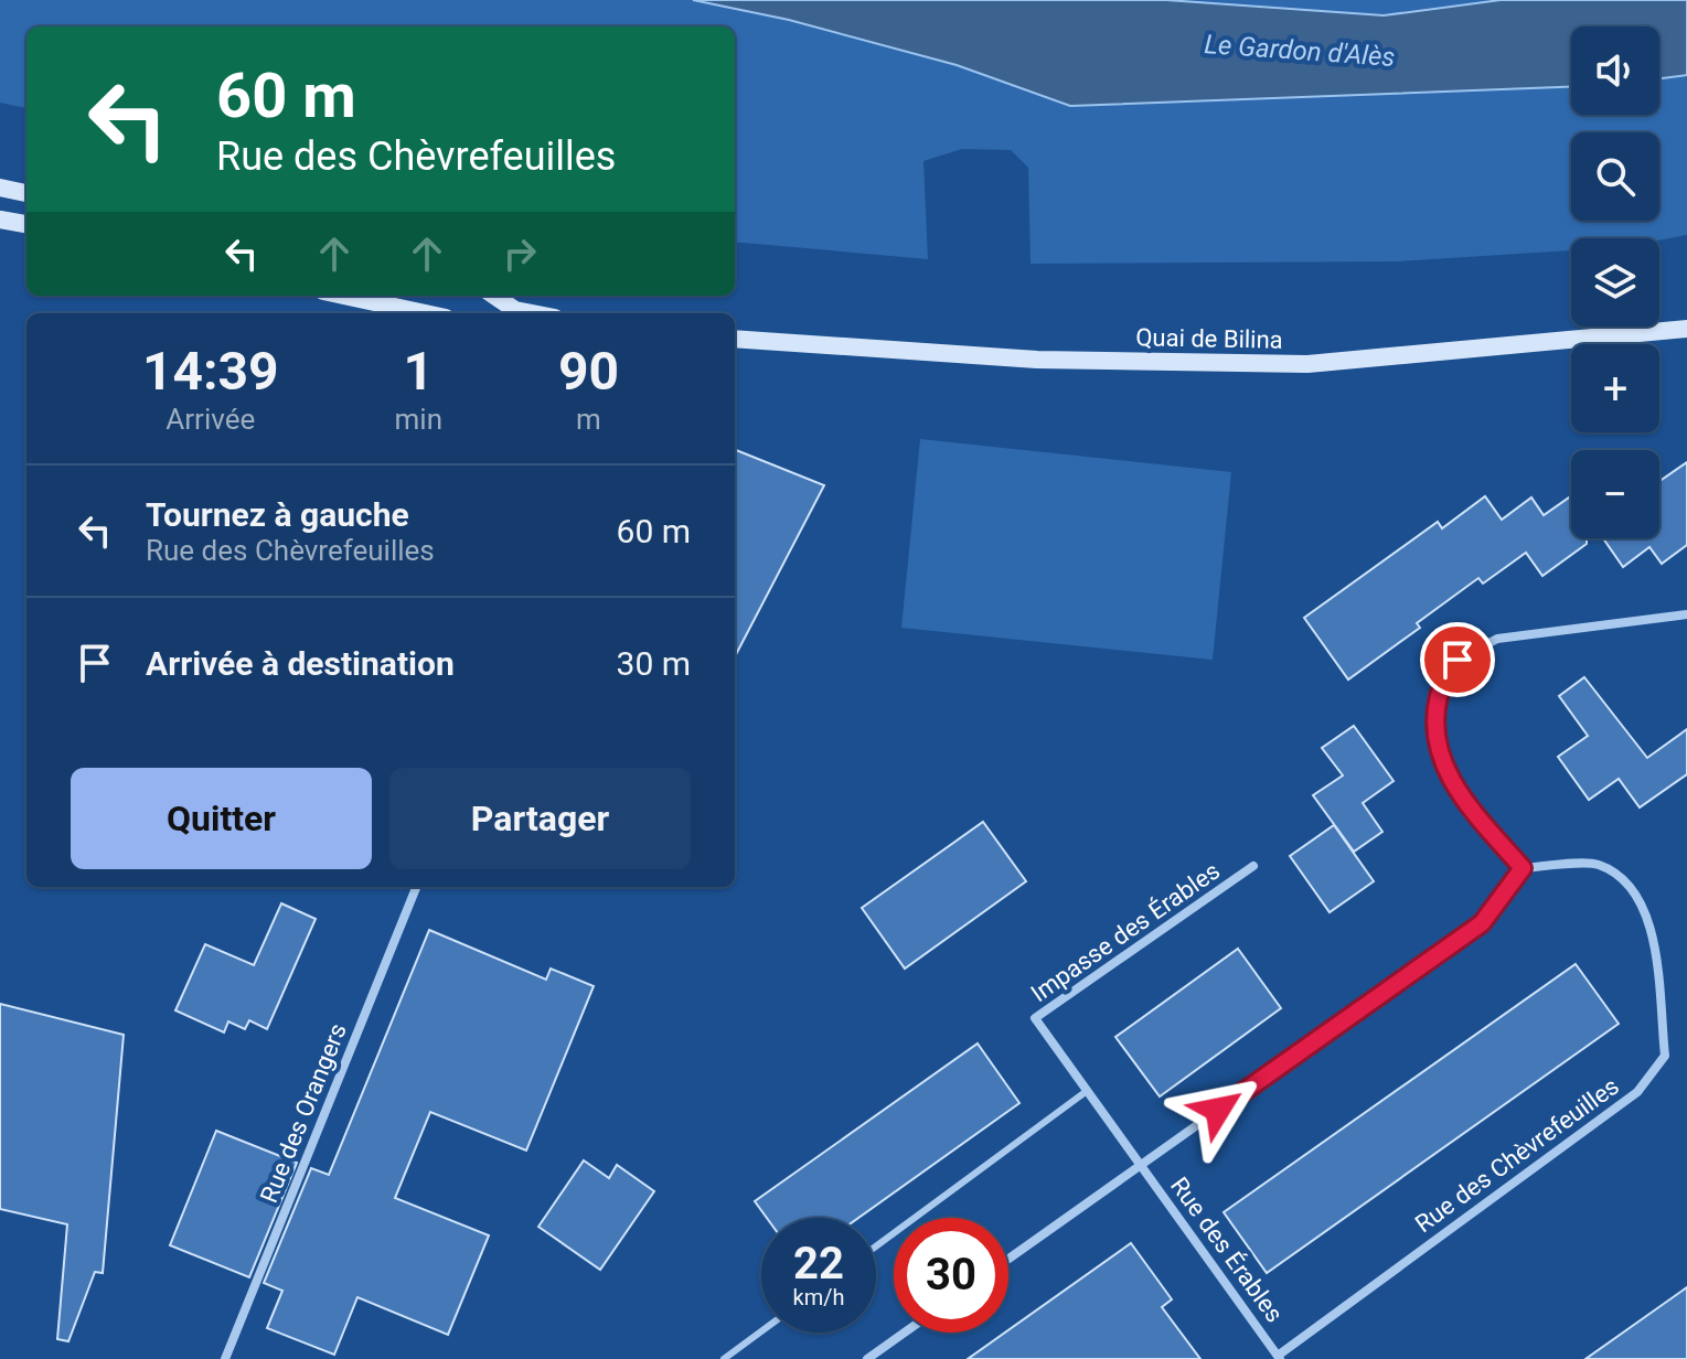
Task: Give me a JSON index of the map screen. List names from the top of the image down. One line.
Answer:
{"streets":{"main road":["Quai de Bilina"],"street":["Impasse des Érables","Rue des Orangers","Rue des Chèvrefeuilles","Rue des Érables"]},"crossings":[["Impasse des Érables","Rue des Érables"],["Rue des Chèvrefeuilles","Rue des Érables"]],"water":["Le Gardon d'Alès"],"page":{"map_buttons":["+","−"],"turn":["60 m","Rue des Chèvrefeuilles"],"eta":["14:39","Arrivée","1","min","90","m"],"list":[{"name":"Tournez à gauche","note":"Rue des Chèvrefeuilles","value":"60 m"},{"name":"Arrivée à destination","value":"30 m"}],"buttons":["Quitter","Partager"],"speed":"22 km/h","limit":"30"}}
